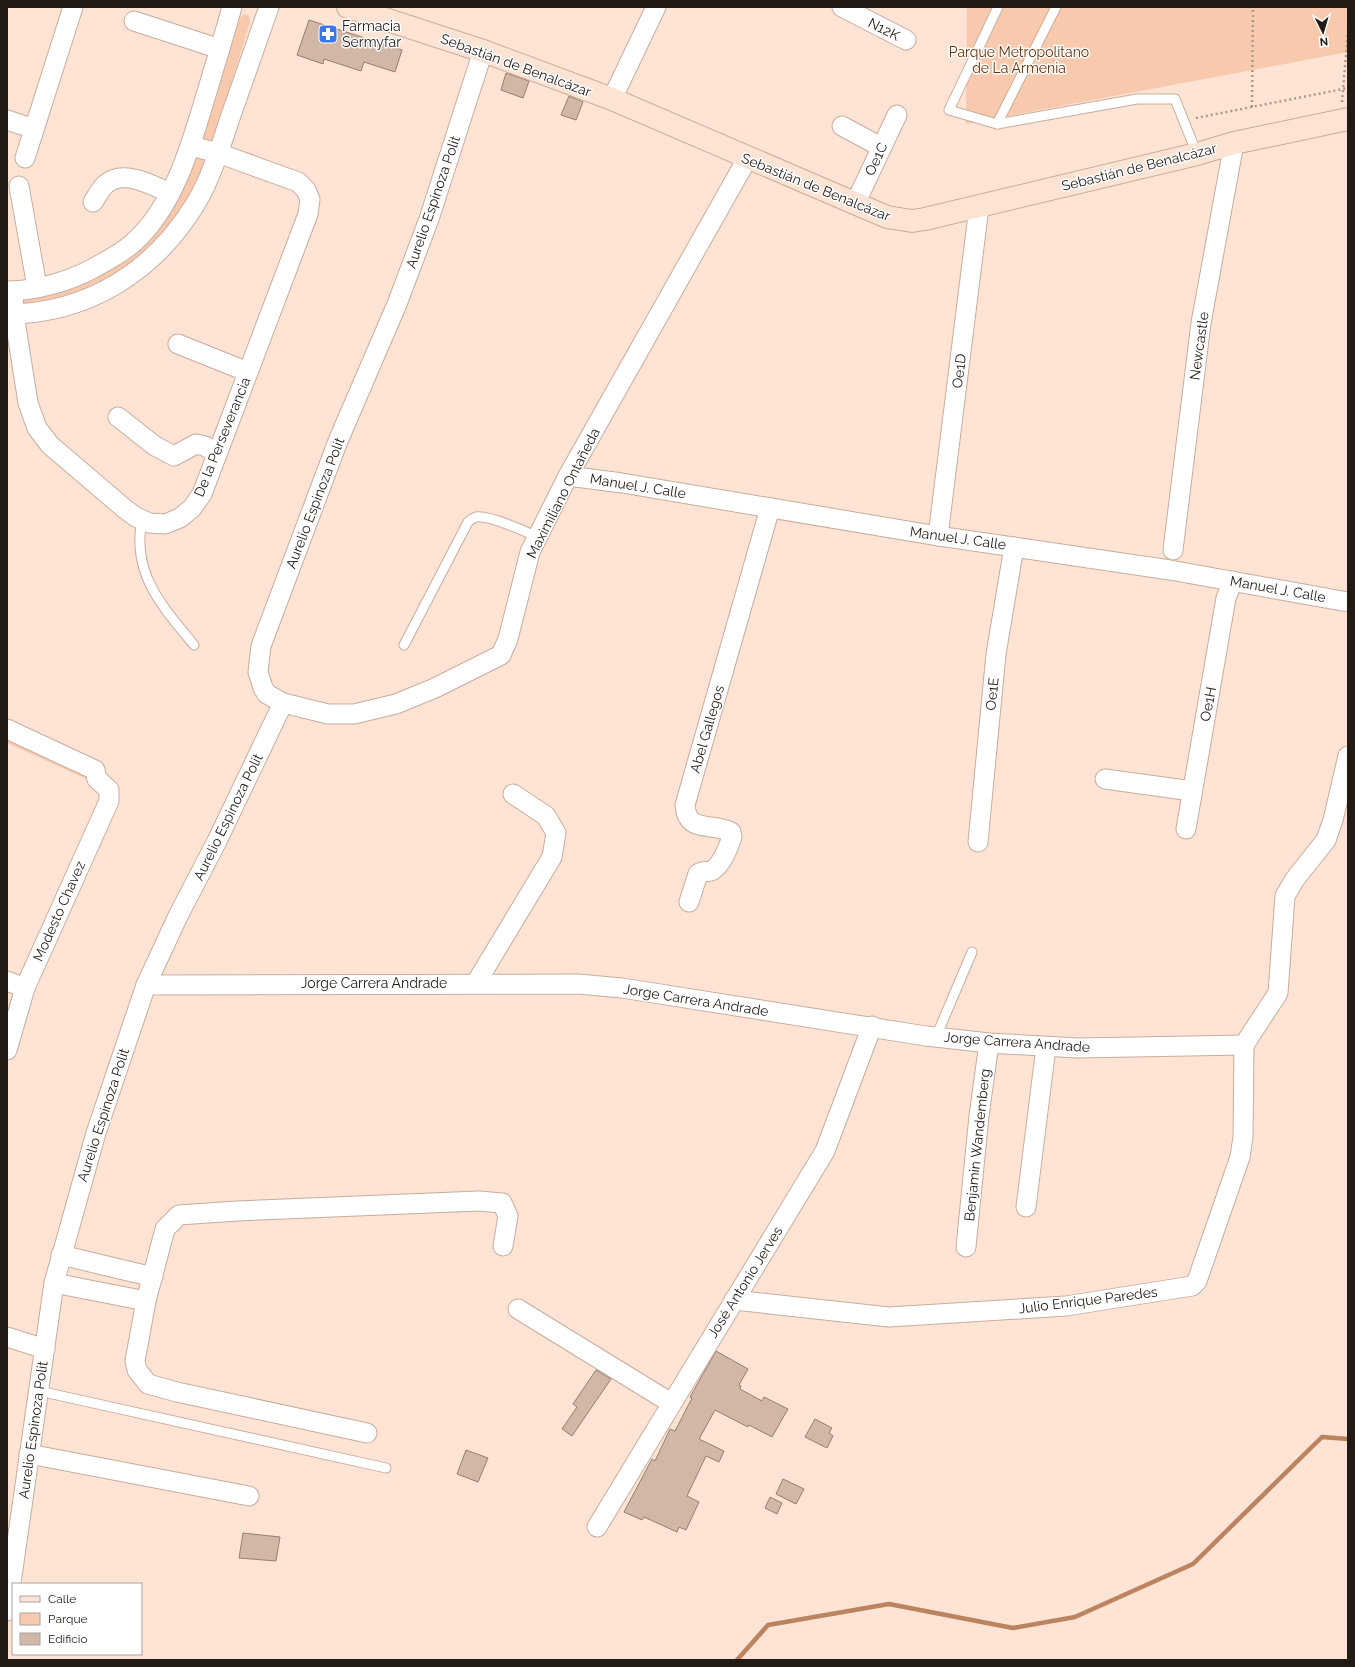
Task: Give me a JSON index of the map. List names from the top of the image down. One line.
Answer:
{"streets":{"main road":["Sebastián de Benalcázar"],"street":["N12K","Oe1C","Aurelio Espinoza Polit","Newcastle","Oe1D","De la Perseverancia","Manuel J. Calle","Maximiliano Ontañeda","Oe1E","Oe1H","Abel Gallegos","Modesto Chavez","Jorge Carrera Andrade","Benjamin Wandemberg","José Antonio Jerves","Julio Enrique Paredes"]},"crossings":[["Sebastián de Benalcázar","Oe1C"],["Sebastián de Benalcázar","Aurelio Espinoza Polit"],["Sebastián de Benalcázar","Newcastle"],["Sebastián de Benalcázar","Oe1D"],["Sebastián de Benalcázar","Maximiliano Ontañeda"],["Aurelio Espinoza Polit","Maximiliano Ontañeda"],["Aurelio Espinoza Polit","Jorge Carrera Andrade"],["Oe1D","Manuel J. Calle"],["Manuel J. Calle","Maximiliano Ontañeda"],["Manuel J. Calle","Oe1E"],["Manuel J. Calle","Oe1H"],["Manuel J. Calle","Abel Gallegos"],["Jorge Carrera Andrade","Benjamin Wandemberg"],["Jorge Carrera Andrade","José Antonio Jerves"],["Jorge Carrera Andrade","Julio Enrique Paredes"],["José Antonio Jerves","Julio Enrique Paredes"]],"parks":["Parque Metropolitano de La Armenia"],"places":{"pharmacy":["Farmacia Sermyfar"]},"legend":["Calle","Parque","Edificio"],"north":"bottom"}
